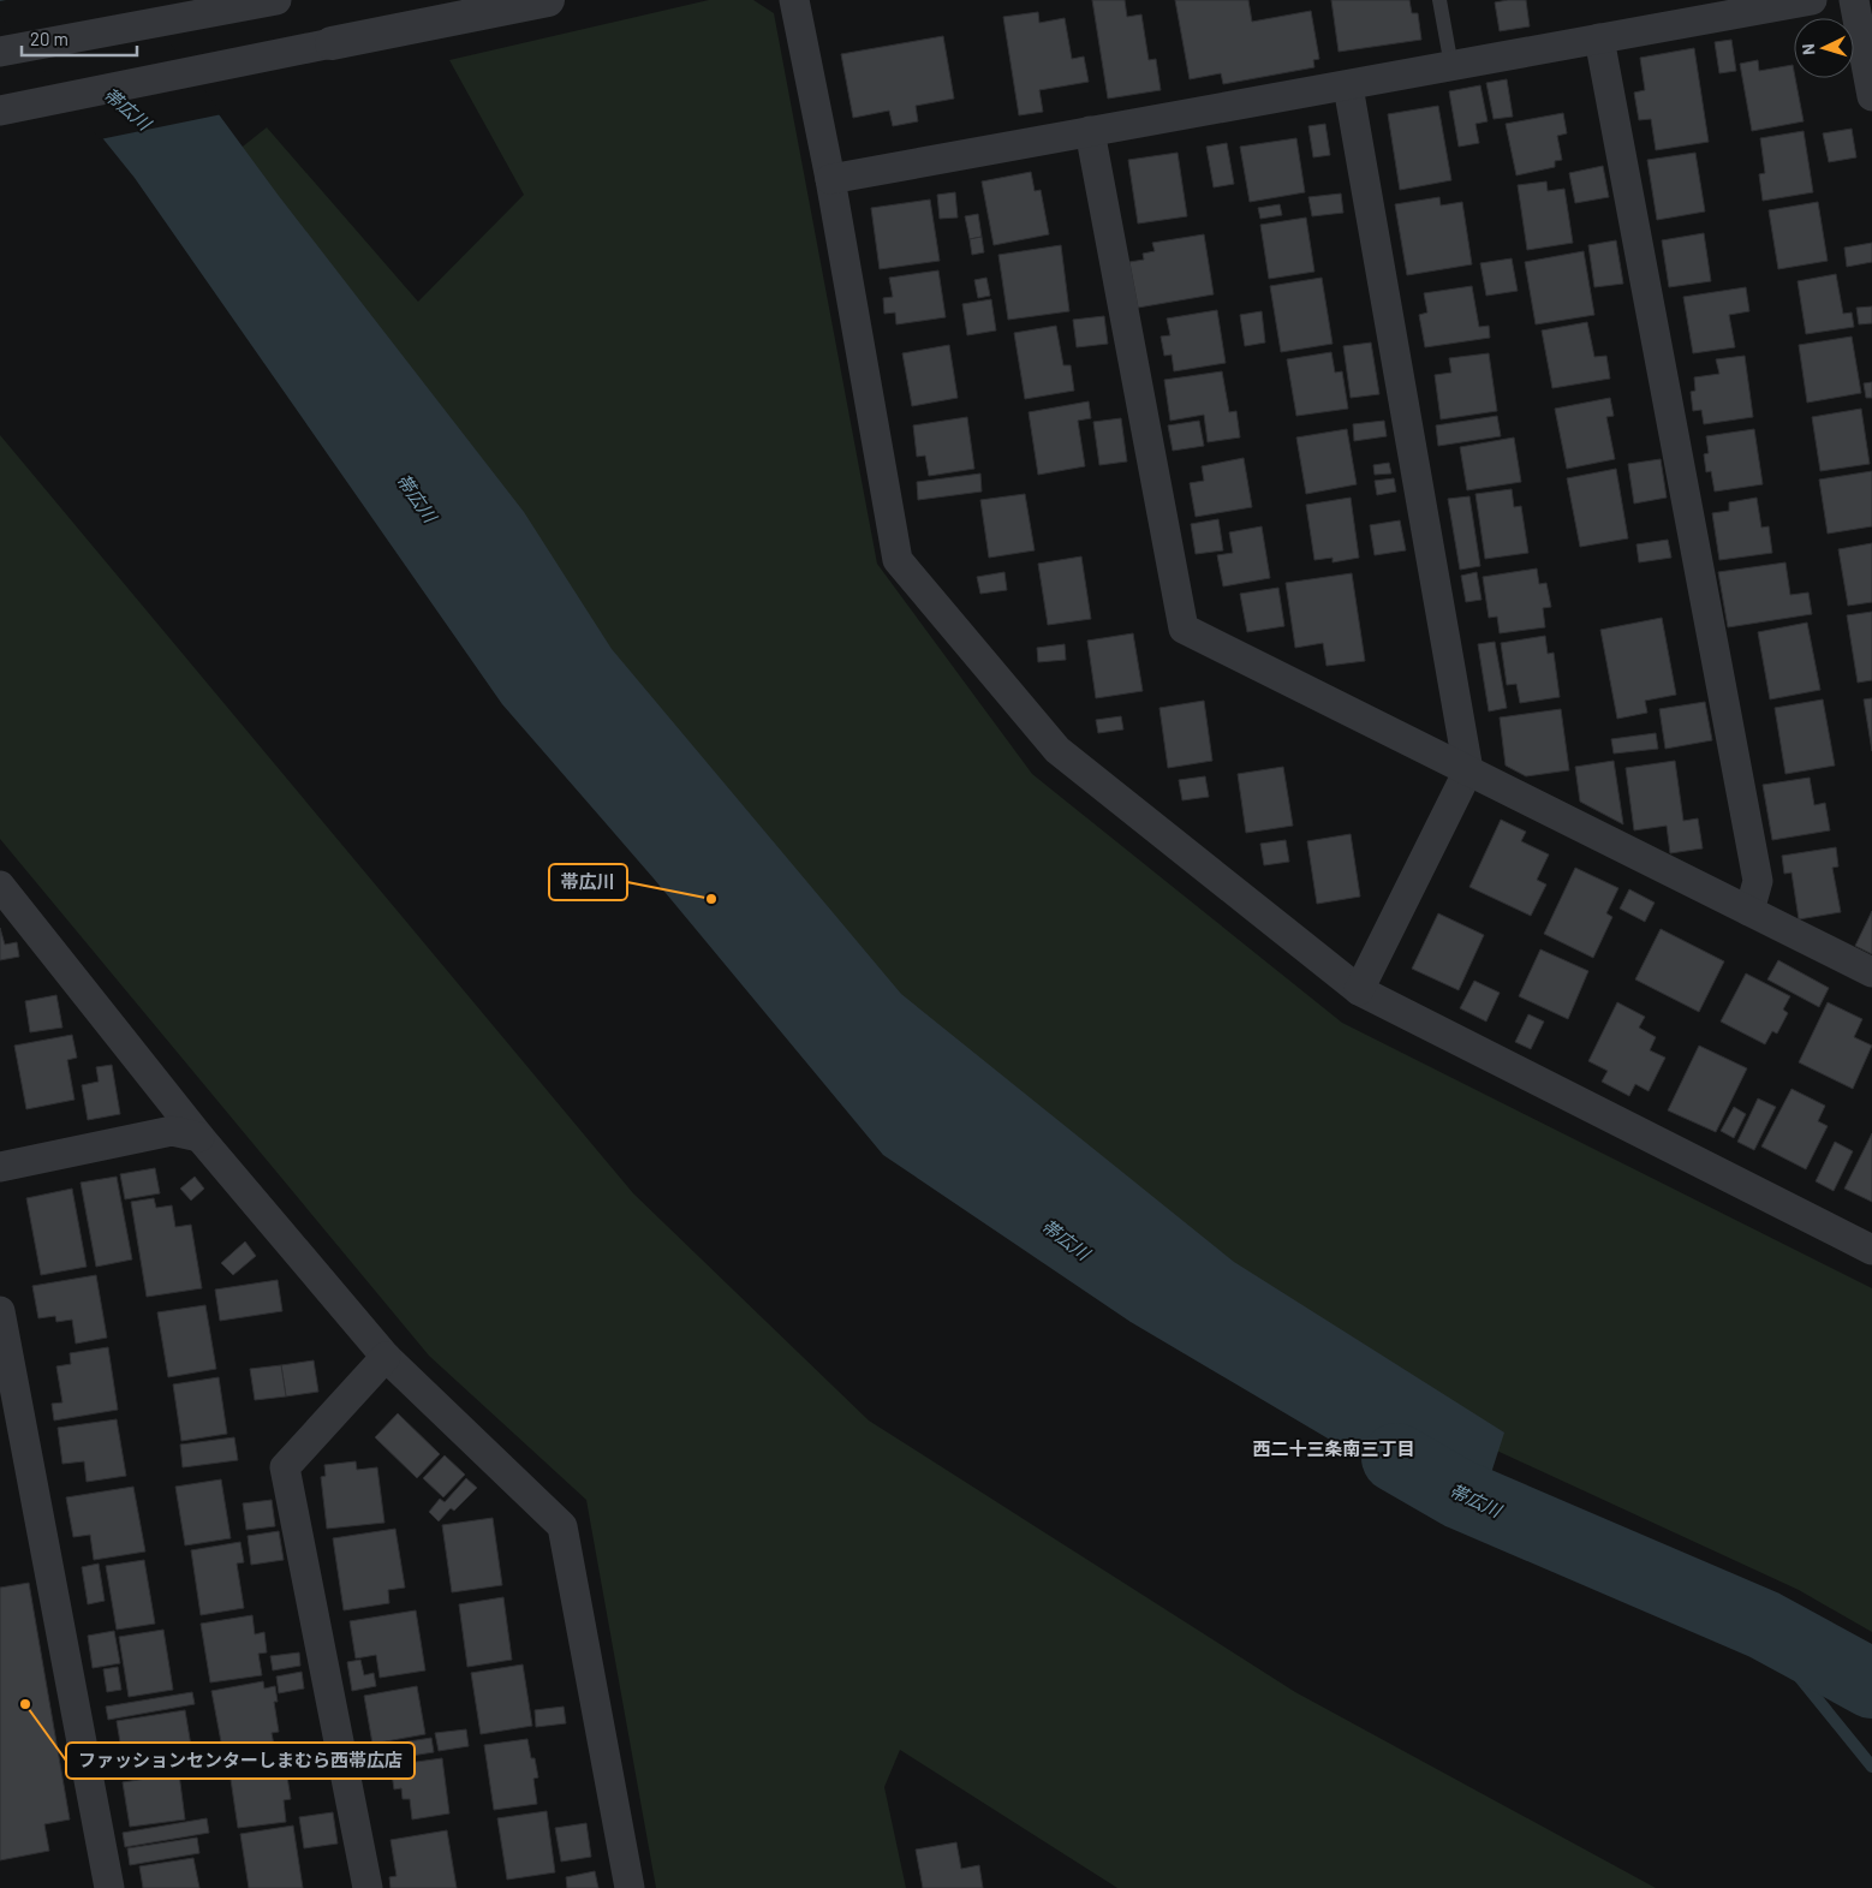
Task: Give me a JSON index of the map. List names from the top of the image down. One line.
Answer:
{"districts":["西二十三条南三丁目"],"water":["帯広川"],"places":["帯広川","ファッションセンターしまむら西帯広店"],"scale_bar":"20 m","north":"left"}
